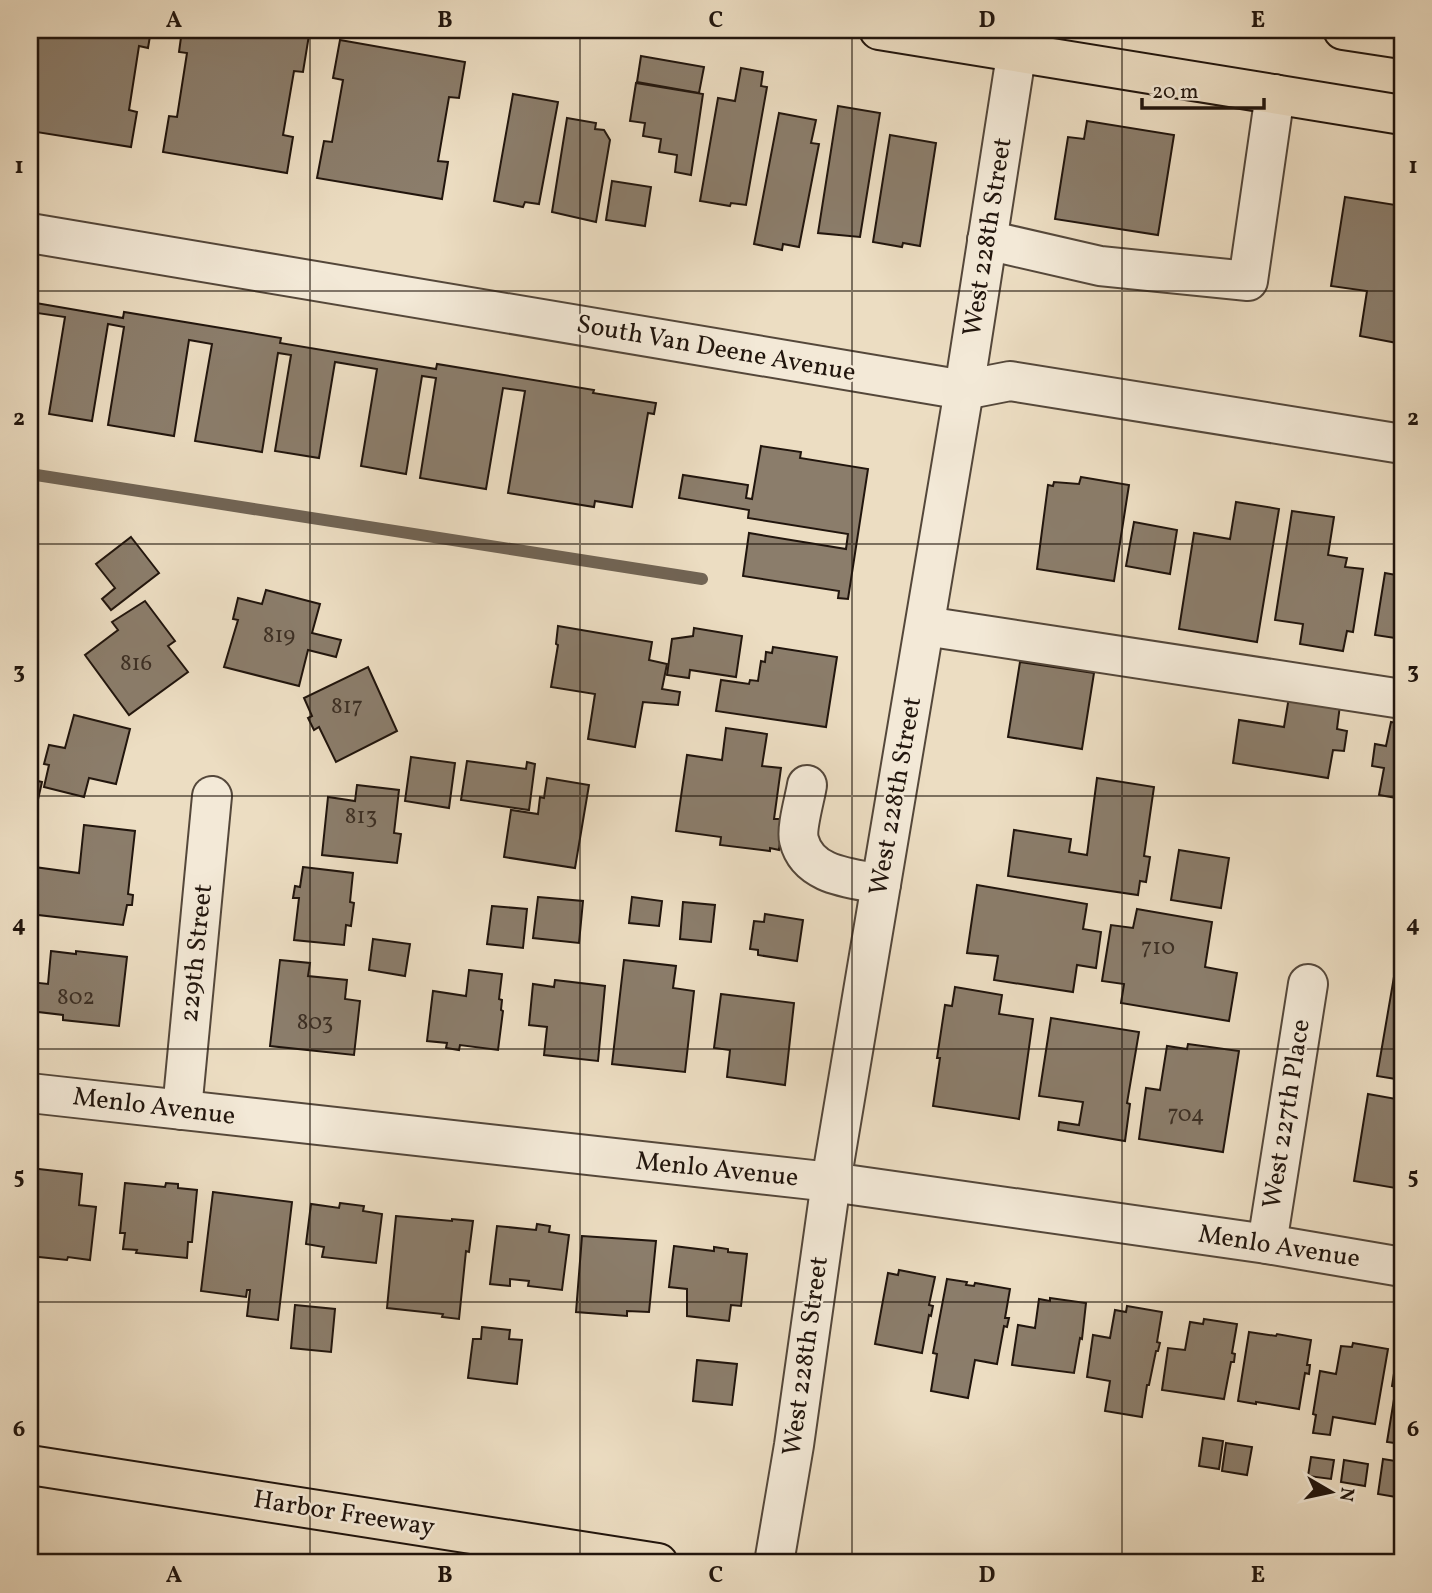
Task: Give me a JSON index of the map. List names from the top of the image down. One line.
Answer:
{"streets":{"main road":["Harbor Freeway"],"street":["West 228th Street","South Van Deene Avenue","229th Street","Menlo Avenue","West 227th Place"]},"crossings":[["West 228th Street","South Van Deene Avenue"],["West 228th Street","Menlo Avenue"],["229th Street","Menlo Avenue"],["Menlo Avenue","West 227th Place"]],"house_numbers":["819","816","817","813","710","802","803","704"],"scale_bar":"20 m","north":"right","grid":{"columns":["A","B","C","D","E"],"rows":["1","2","3","4","5","6"]}}
